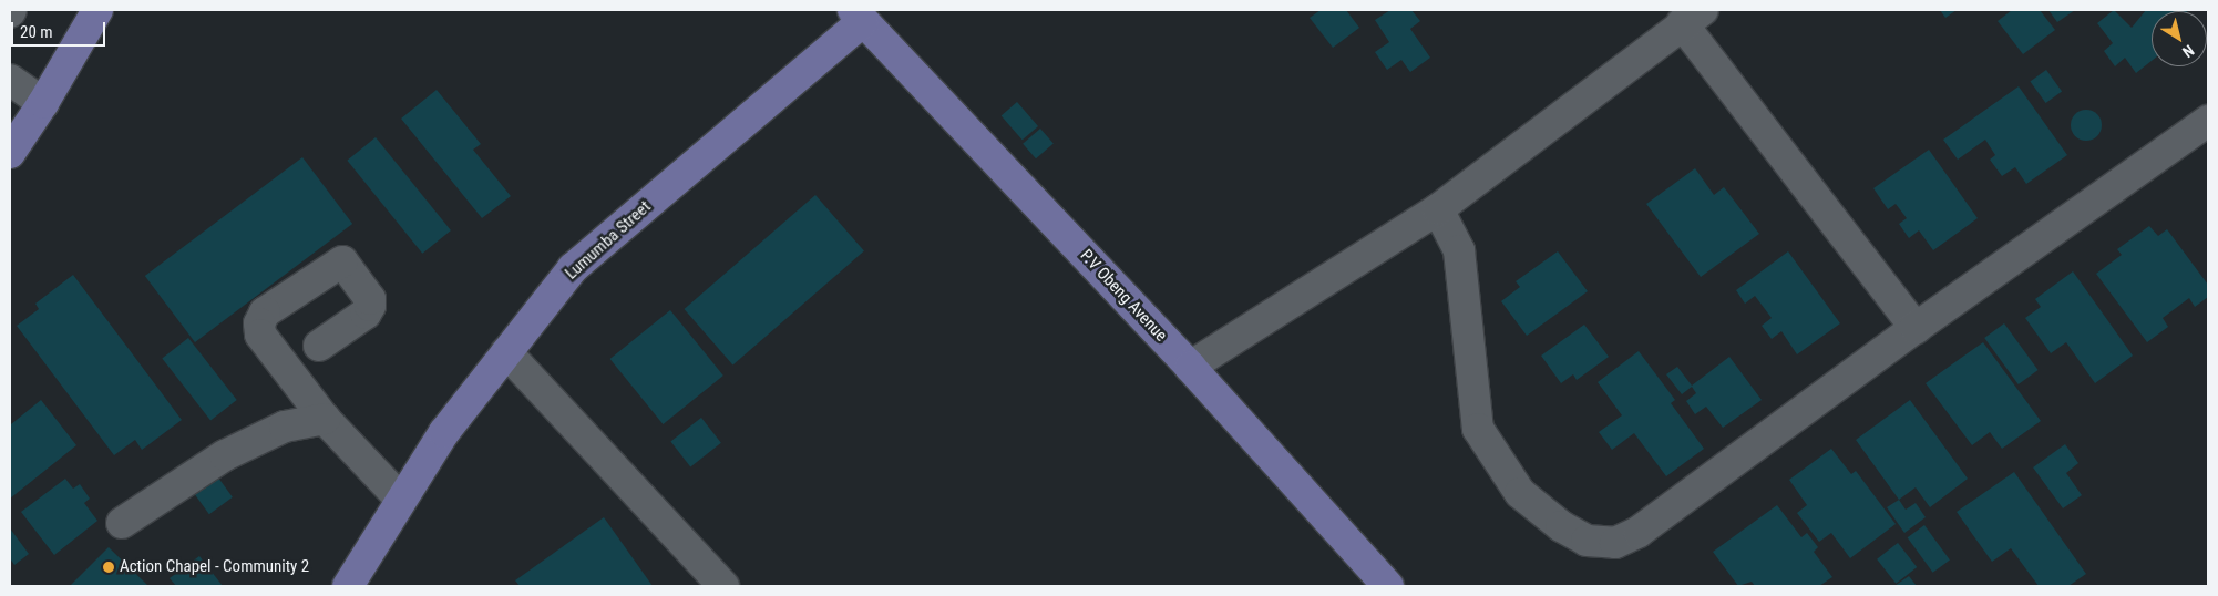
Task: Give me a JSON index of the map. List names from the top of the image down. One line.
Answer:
{"streets":{"main road":["Lumumba Street","P.V Obeng Avenue"]},"crossings":[["Lumumba Street","P.V Obeng Avenue"]],"places":["Action Chapel - Community 2"],"scale_bar":"20 m","north":"bottom right"}
